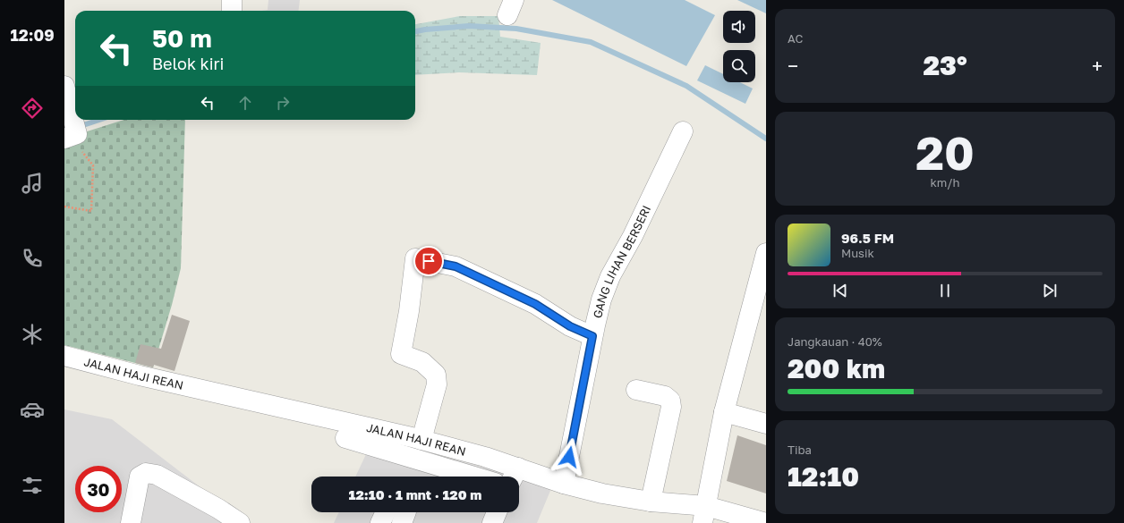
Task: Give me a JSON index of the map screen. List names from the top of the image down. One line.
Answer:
{"streets":{"street":["GANG LIHAN BERSERI","JALAN HAJI REAN"]},"crossings":[["GANG LIHAN BERSERI","JALAN HAJI REAN"]],"page":{"tabs":"12:09","tile":["AC",["20","km/h"],["Jangkauan · 40%","200 km"],["Tiba","12:10"]],"turn":["50 m","Belok kiri"],"heat":["−","23°","+"],"song":["96.5 FM","Musik"],"limit":"30","trip":"12:10 · 1 mnt · 120 m"}}
